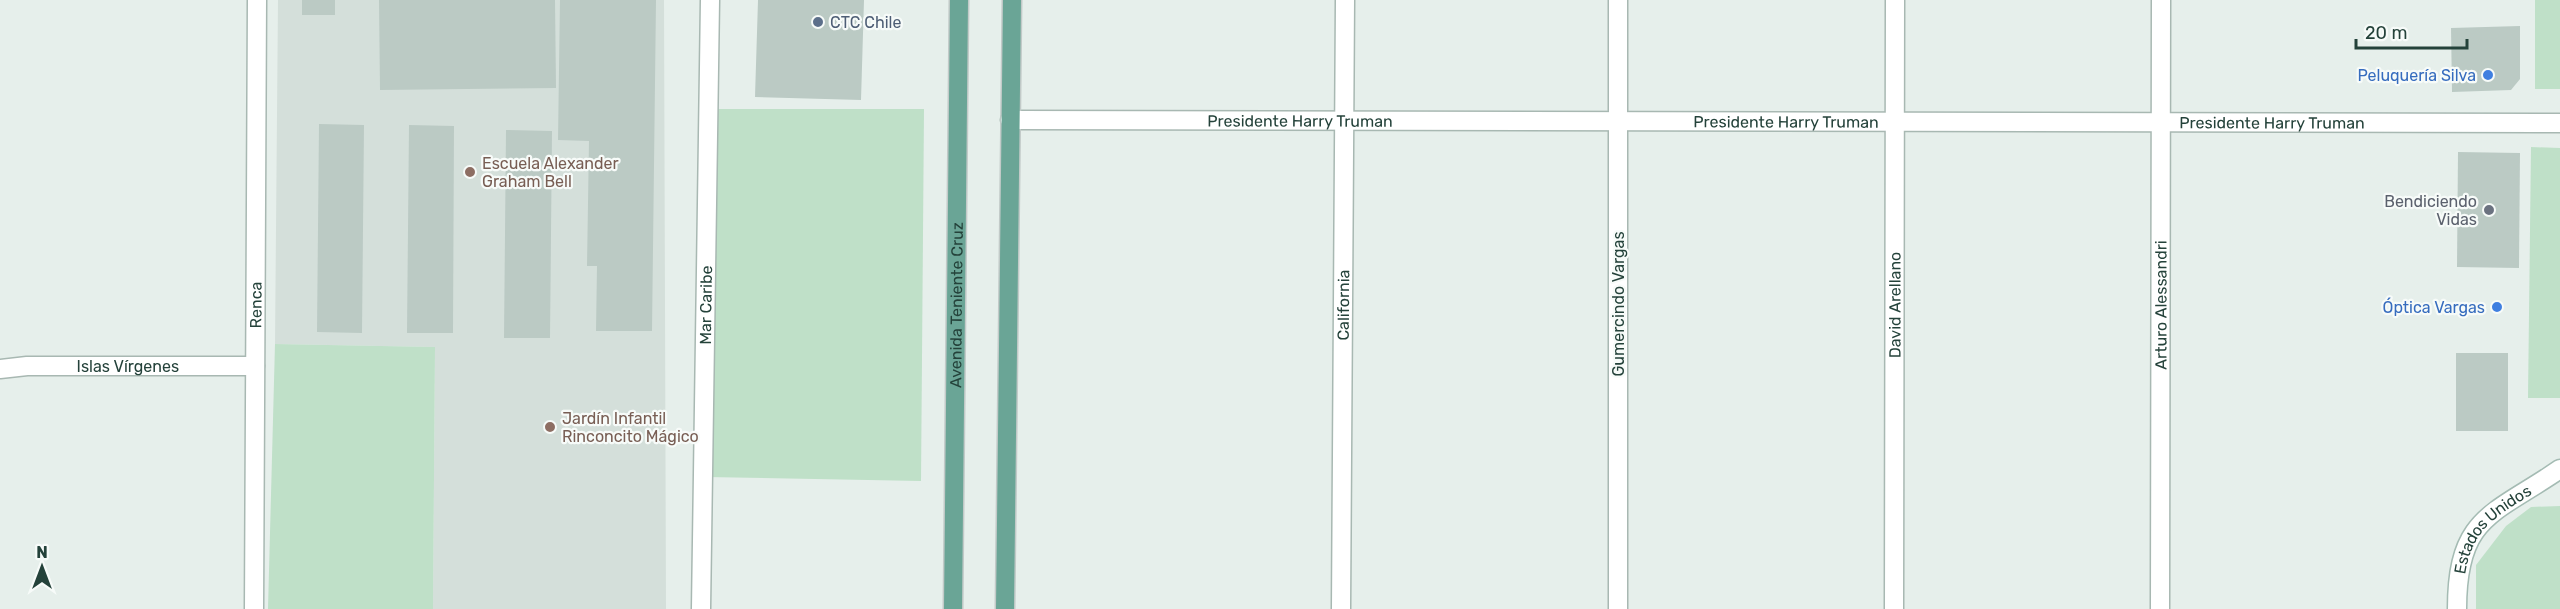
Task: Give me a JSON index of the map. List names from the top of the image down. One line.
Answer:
{"streets":{"main road":["Avenida Teniente Cruz"],"street":["Presidente Harry Truman","Gumercindo Vargas","David Arellano","Arturo Alessandri","Renca","Mar Caribe","California","Islas Vírgenes","Estados Unidos"]},"crossings":[["Presidente Harry Truman","Gumercindo Vargas"],["Presidente Harry Truman","David Arellano"],["Presidente Harry Truman","Arturo Alessandri"],["Presidente Harry Truman","California"],["Renca","Islas Vírgenes"]],"places":["CTC Chile","Peluquería Silva","Escuela Alexander Graham Bell","Bendiciendo Vidas","Óptica Vargas","Jardín Infantil Rinconcito Mágico"],"scale_bar":"20 m","north":"top"}
